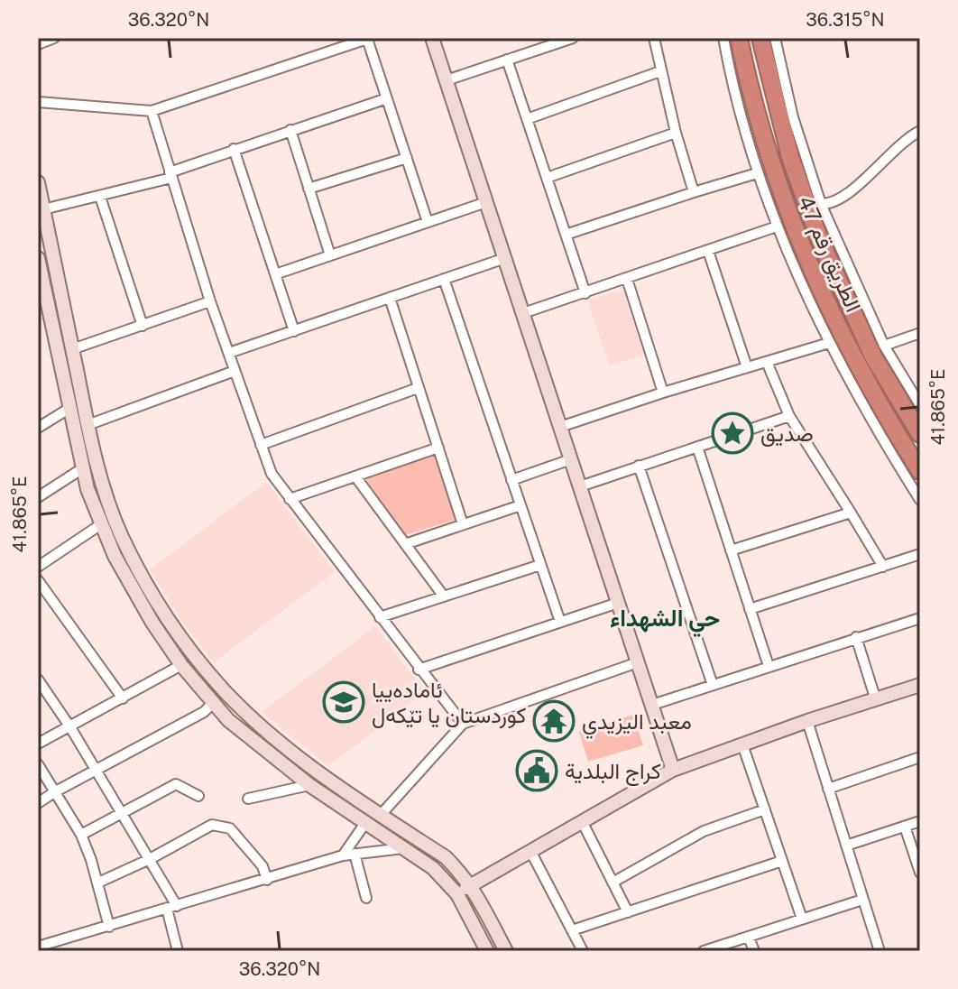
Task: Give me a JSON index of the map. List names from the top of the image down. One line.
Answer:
{"streets":{"highway":["الطريق رقم 47"]},"districts":["حي الشهداء"],"places":{"place":["صديق"],"school or university":["ئامادەییا کوردستان یا تێکەل"],"temple":["معبد اليزيدي"],"public building":["كراج البلدية"]},"coordinates":["36.320°N","36.315°N","41.865°E"]}
